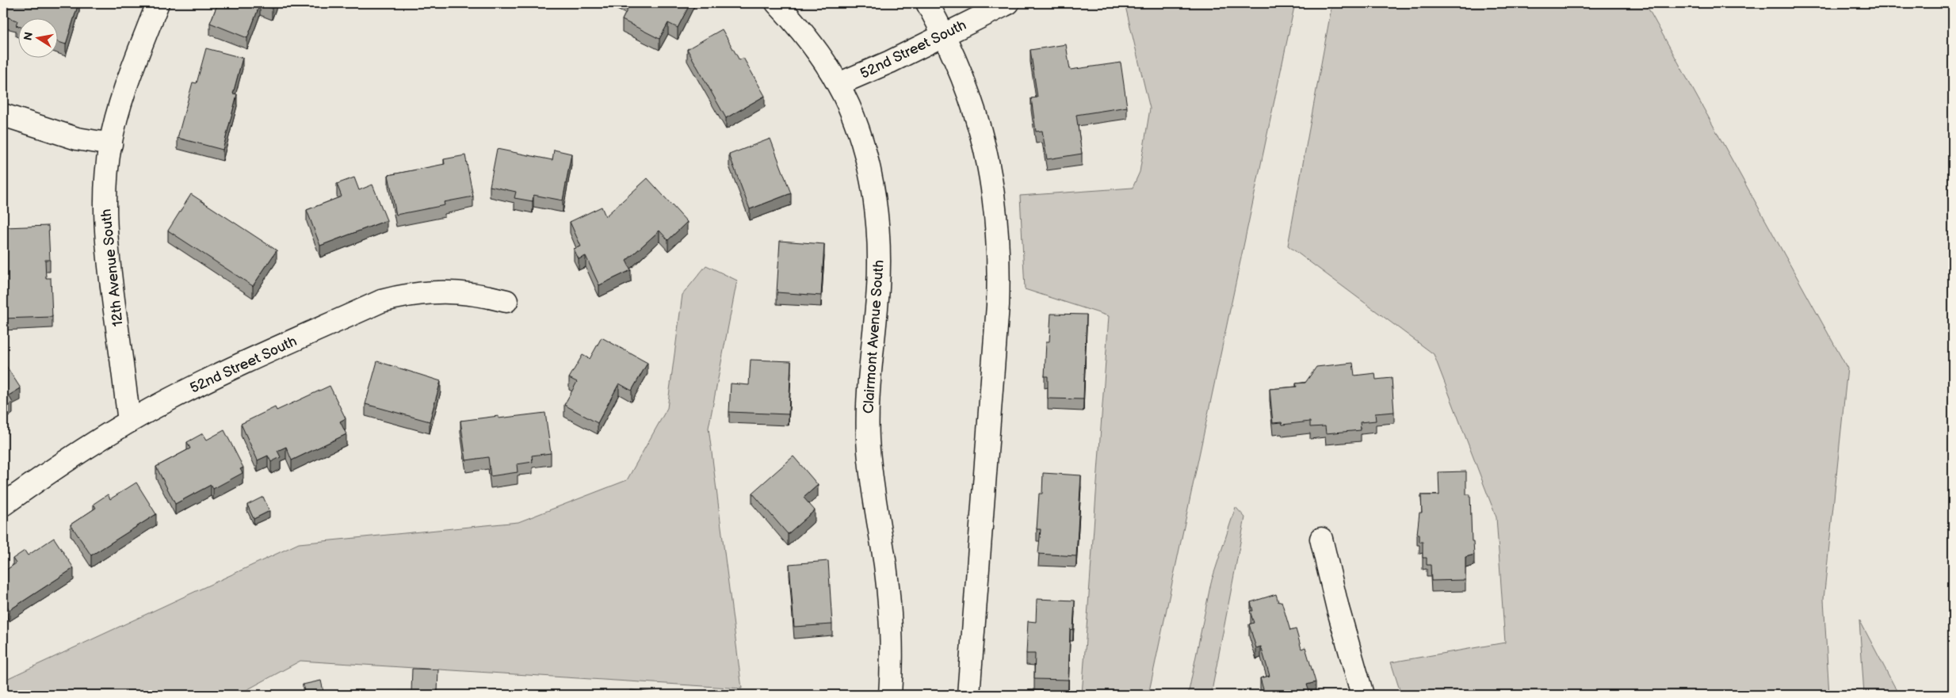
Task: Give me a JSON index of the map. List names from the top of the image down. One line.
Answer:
{"streets":{"street":["52nd Street South","12th Avenue South","Clairmont Avenue South"]},"crossings":[["52nd Street South","12th Avenue South"],["52nd Street South","Clairmont Avenue South"]],"north":"left"}
